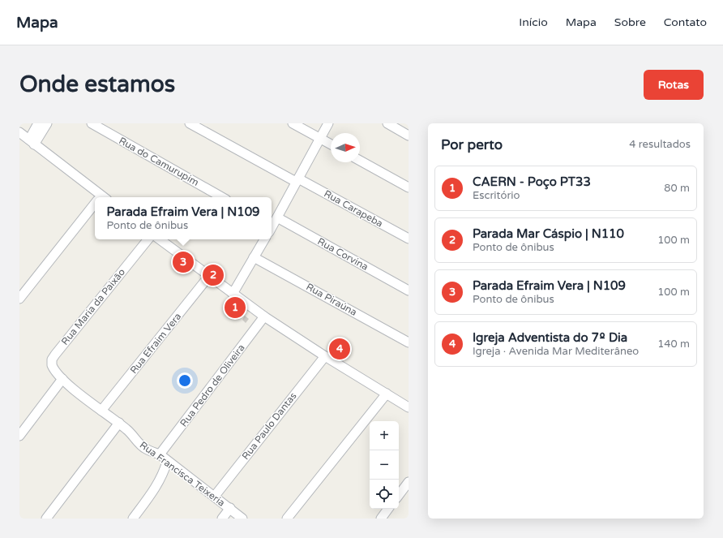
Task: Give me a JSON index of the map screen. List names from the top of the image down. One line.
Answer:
{"streets":{"street":["Rua do Camurupim","Rua Carapeba","Rua Corvina","Rua Piraúna","Rua Maria da Paixão","Rua Efraim Vera","Rua Pedro de Oliveira","Rua Paulo Dantas","Rua Francisca Teixeria"]},"crossings":[["Rua Maria da Paixão","Rua Francisca Teixeria"],["Rua Efraim Vera","Rua Francisca Teixeria"],["Rua Pedro de Oliveira","Rua Francisca Teixeria"],["Rua Paulo Dantas","Rua Francisca Teixeria"]],"north":"right","page":{"header":"Mapa","nav":["Início","Mapa","Sobre","Contato"],"buttons":"Rotas","title":"Onde estamos","heading":["Por perto","4 resultados"],"list":[{"mark":"1","name":"CAERN - Poço PT33","note":"Escritório","value":"80 m"},{"mark":"2","name":"Parada Mar Cáspio | N110","note":"Ponto de ônibus","value":"100 m"},{"mark":"3","name":"Parada Efraim Vera | N109","note":"Ponto de ônibus","value":"100 m"},{"mark":"4","name":"Igreja Adventista do 7º Dia","note":"Igreja · Avenida Mar Mediterâneo","value":"140 m"}],"popup":["Parada Efraim Vera | N109","Ponto de ônibus"],"pins":["3","2","1","4"],"map_buttons":["+","−"]}}
